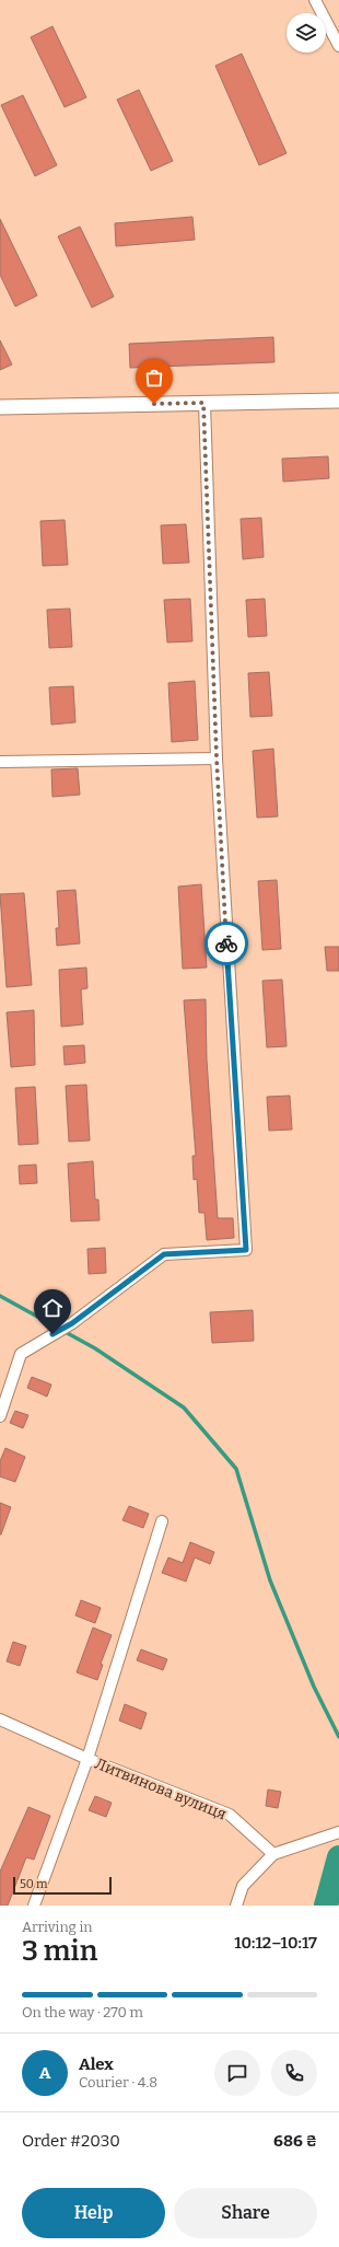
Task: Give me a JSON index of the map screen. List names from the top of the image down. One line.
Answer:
{"streets":{"street":["Литвинова вулиця"]},"scale_bar":"50 m","page":{"scale":"50 m","heading":["3 min","Arriving in","10:12–10:17"],"panel":["Alex","Courier · 4.8","Order #2030","686 ₴"],"bar":"On the way · 270 m","round":"A","buttons":["Help","Share"]}}
